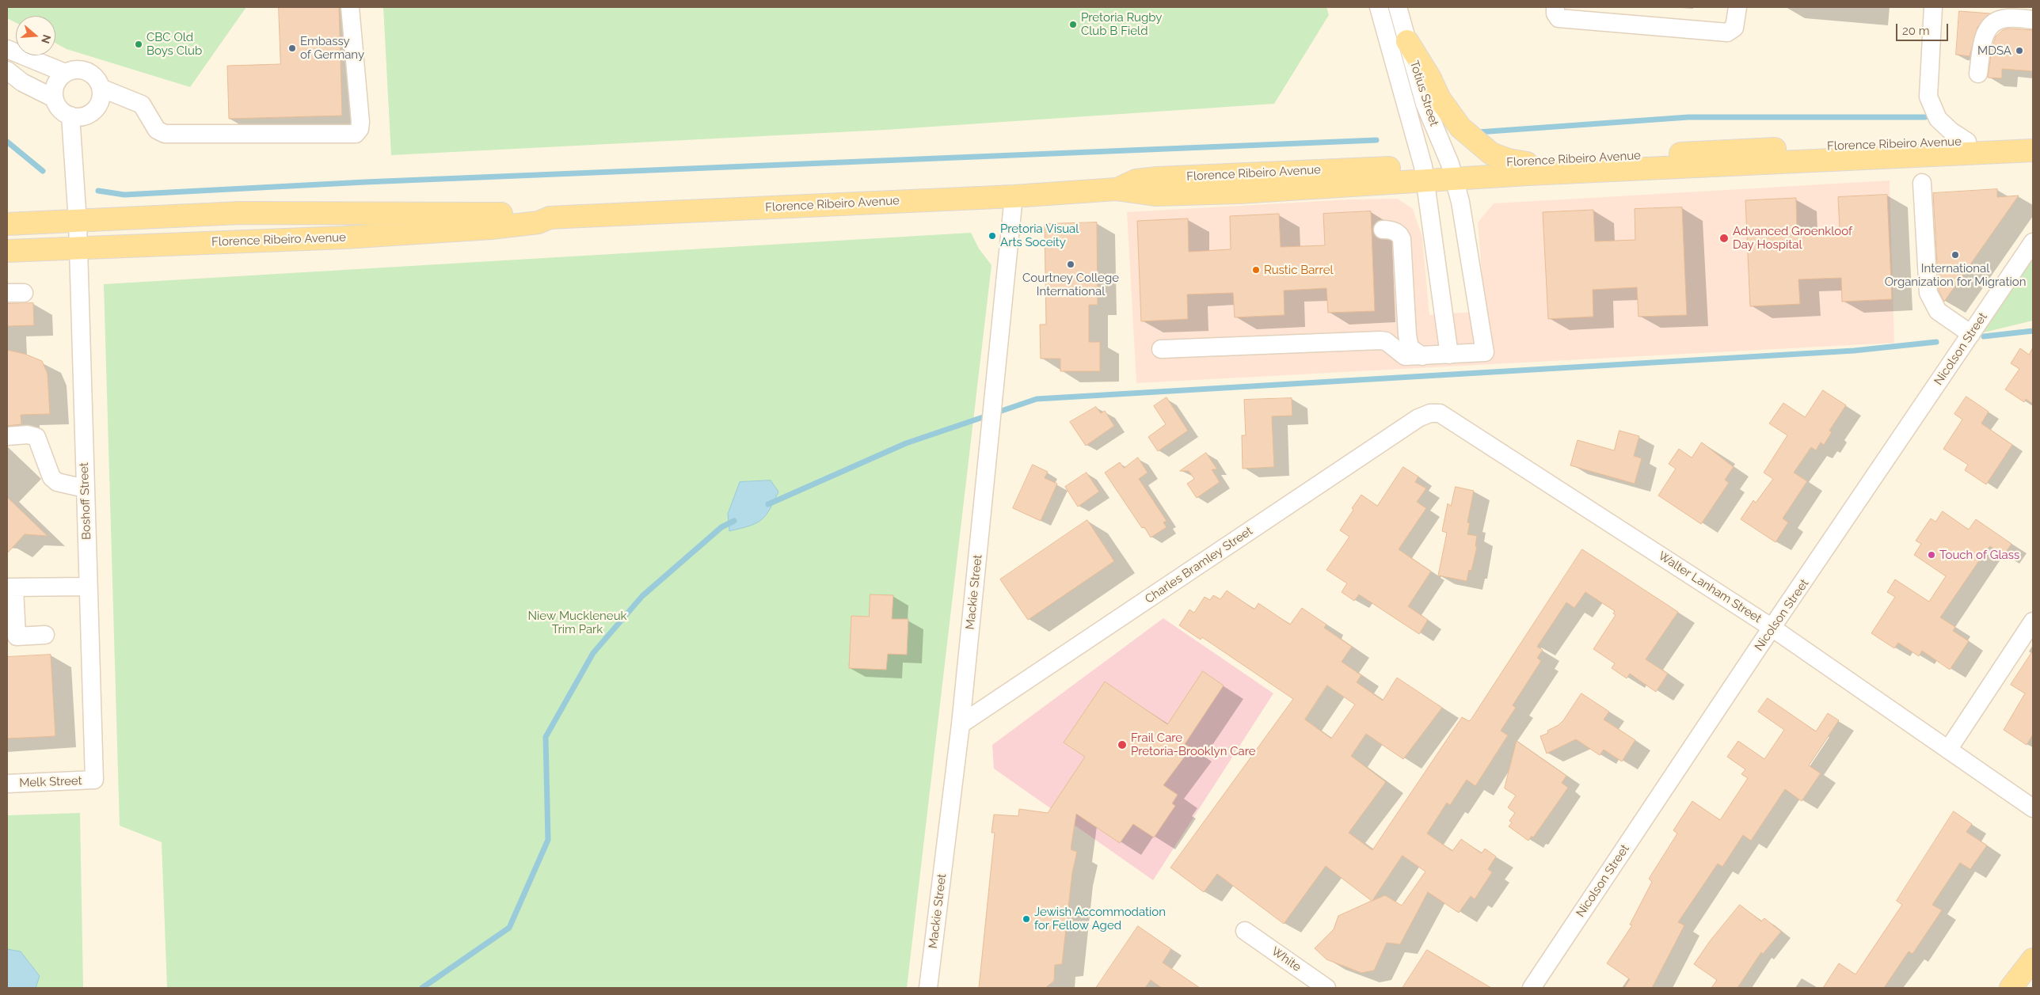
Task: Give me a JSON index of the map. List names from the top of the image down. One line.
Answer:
{"streets":{"main road":["Florence Ribeiro Avenue"],"street":["Totius Street","Nicolson Street","Boshoff Street","Charles Bramley Street","Walter Lanham Street","Mackie Street","Melk Street","White"]},"crossings":[["Totius Street","Florence Ribeiro Avenue"],["Florence Ribeiro Avenue","Boshoff Street"],["Florence Ribeiro Avenue","Mackie Street"],["Nicolson Street","Walter Lanham Street"],["Boshoff Street","Melk Street"],["Charles Bramley Street","Walter Lanham Street"],["Charles Bramley Street","Mackie Street"]],"parks":["Niew Muckleneuk Trim Park"],"places":["Pretoria Rugby Club B Field","CBC Old Boys Club","Embassy of Germany","MDSA","Pretoria Visual Arts Soceity","Advanced Groenkloof Day Hospital","International Organization for Migration","Courtney College International","Rustic Barrel","Touch of Glass","Frail Care Pretoria-Brooklyn Care","Jewish Accommodation for Fellow Aged"],"scale_bar":"20 m","north":"right"}
